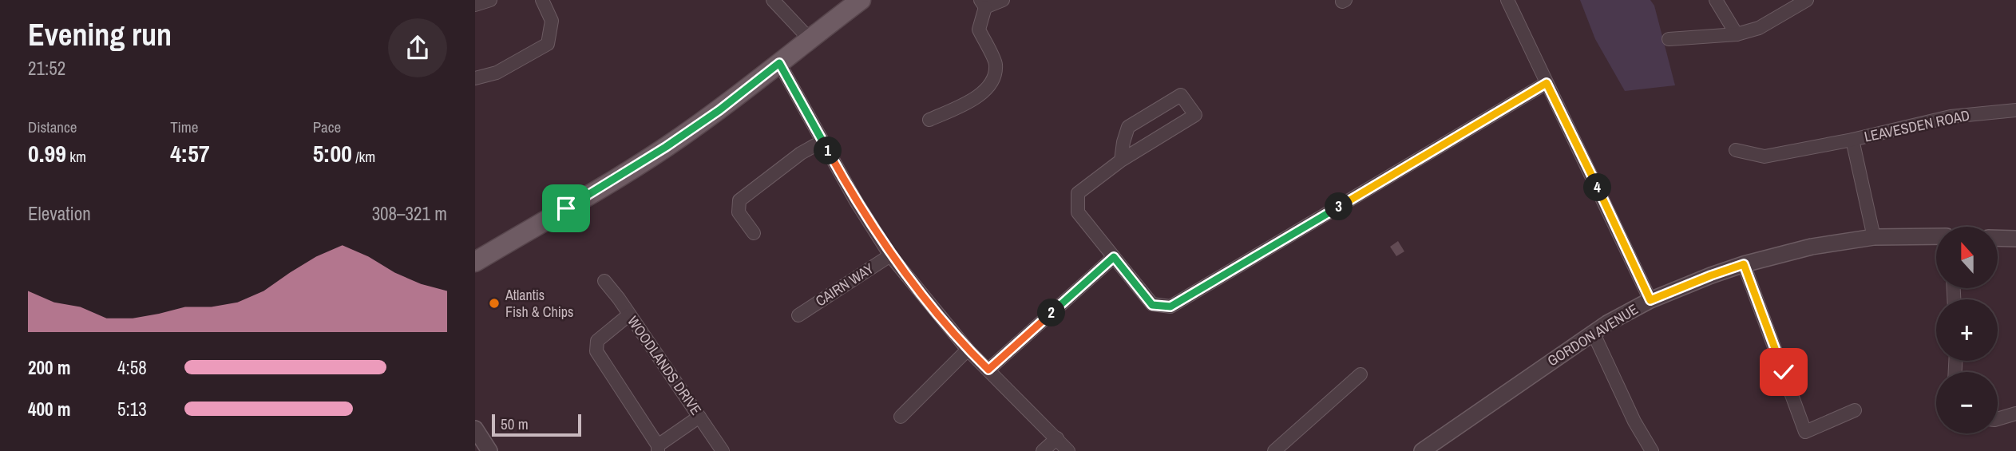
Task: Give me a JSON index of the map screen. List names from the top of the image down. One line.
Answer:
{"streets":{"street":["LEAVESDEN ROAD","CAIRN WAY","GORDON AVENUE","WOODLANDS DRIVE"]},"crossings":[["LEAVESDEN ROAD","GORDON AVENUE"]],"places":["Atlantis Fish & Chips"],"scale_bar":"50 m","north":"top","page":{"heading":["Evening run","21:52"],"stats":[["Distance","0.99 km"],["Time","4:57"],["Pace","5:00 /km"]],"pins":["1","4","3","2"],"chart":["Elevation","308–321 m"],"map_buttons":["+","−"],"list":[{"name":"200 m","note":"4:58"},{"name":"400 m","note":"5:13"}],"scale":"50 m"}}
